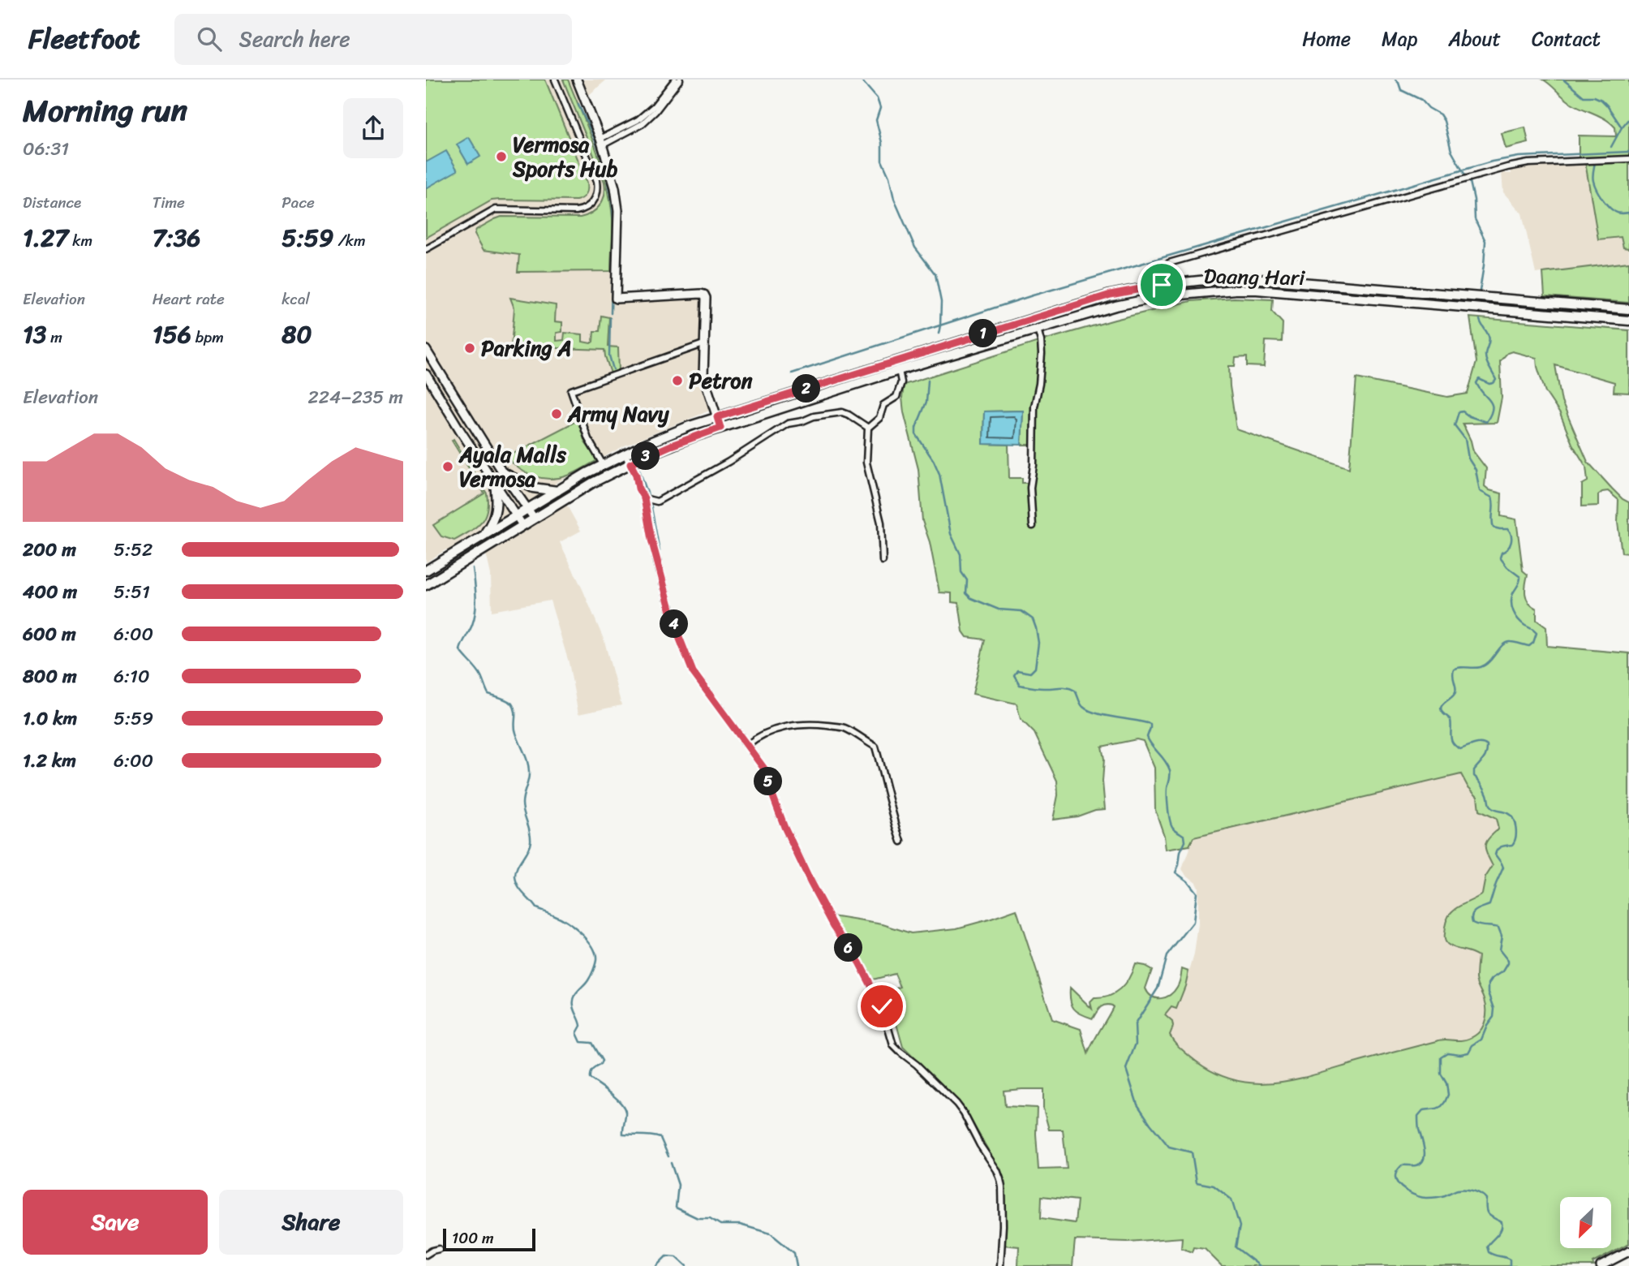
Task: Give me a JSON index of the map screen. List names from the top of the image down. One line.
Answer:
{"streets":{"main road":["Daang Hari"]},"places":["Vermosa Sports Hub","Parking A","Petron","Army Navy","Ayala Malls Vermosa"],"scale_bar":"100 m","north":"bottom left","page":{"header":"Fleetfoot","search":"Search here","nav":["Home","Map","About","Contact"],"heading":["Morning run","06:31"],"stats":[["Distance","1.27 km"],["Time","7:36"],["Pace","5:59 /km"],["Elevation","13 m"],["Heart rate","156 bpm"],["kcal","80"]],"pins":["1","2","3","4","5","6"],"chart":["Elevation","224–235 m"],"list":[{"name":"200 m","note":"5:52"},{"name":"400 m","note":"5:51"},{"name":"600 m","note":"6:00"},{"name":"800 m","note":"6:10"},{"name":"1.0 km","note":"5:59"},{"name":"1.2 km","note":"6:00"}],"buttons":["Save","Share"],"scale":"100 m"}}
